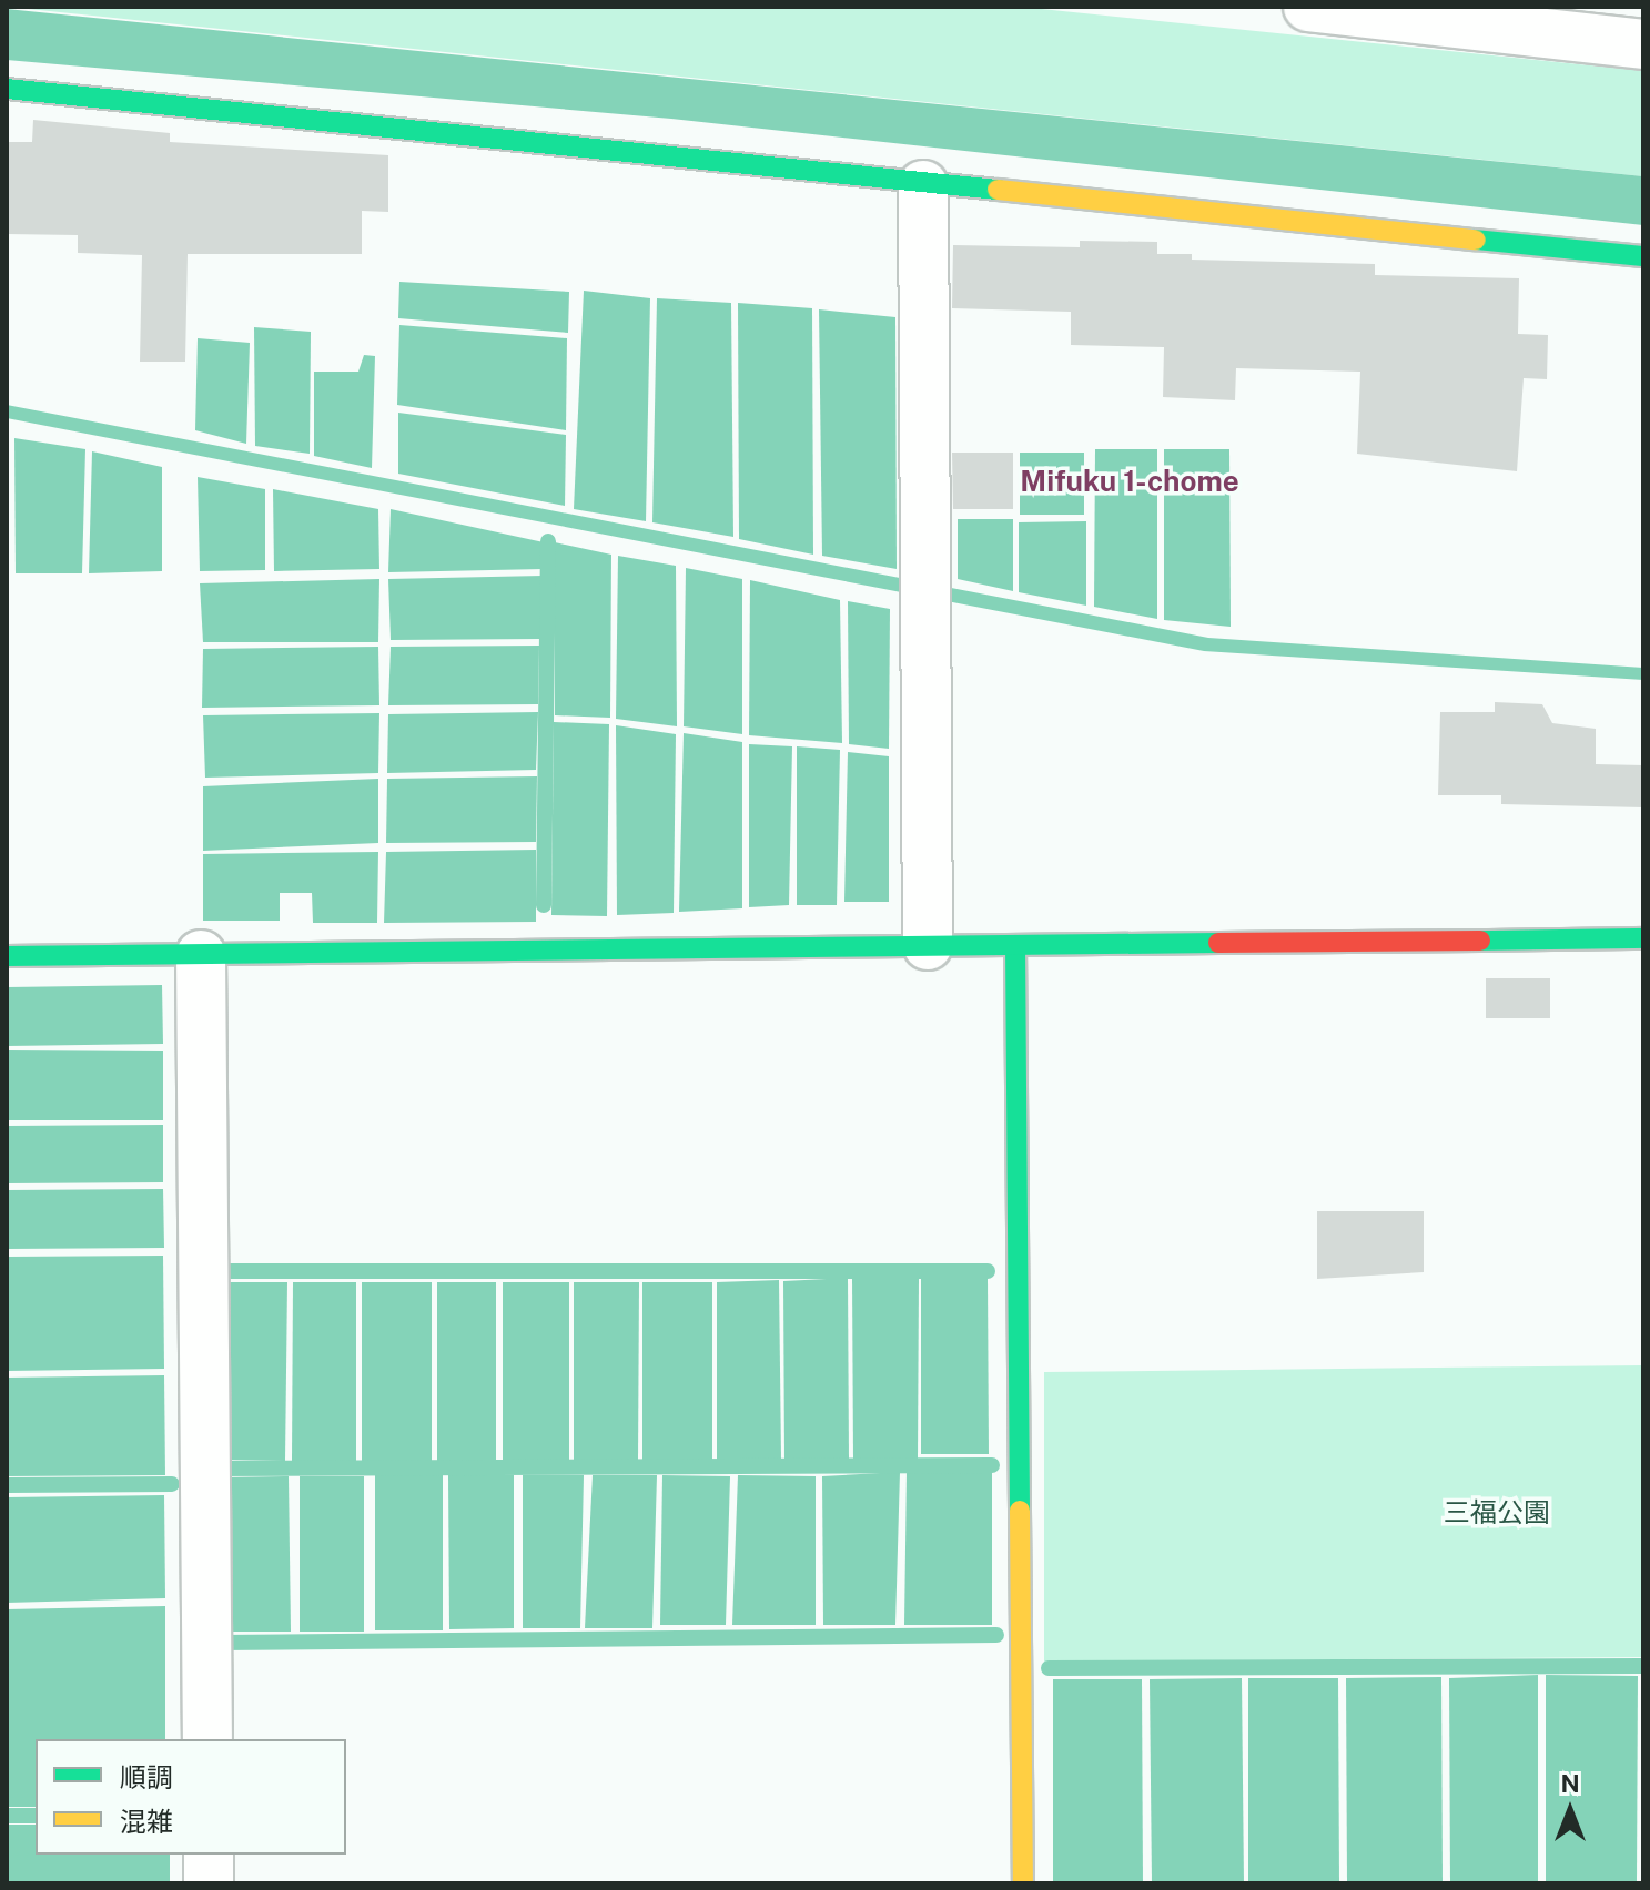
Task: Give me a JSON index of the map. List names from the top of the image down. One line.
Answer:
{"districts":["Mifuku 1-chome"],"parks":["三福公園"],"legend":["順調","混雑"],"north":"top"}
